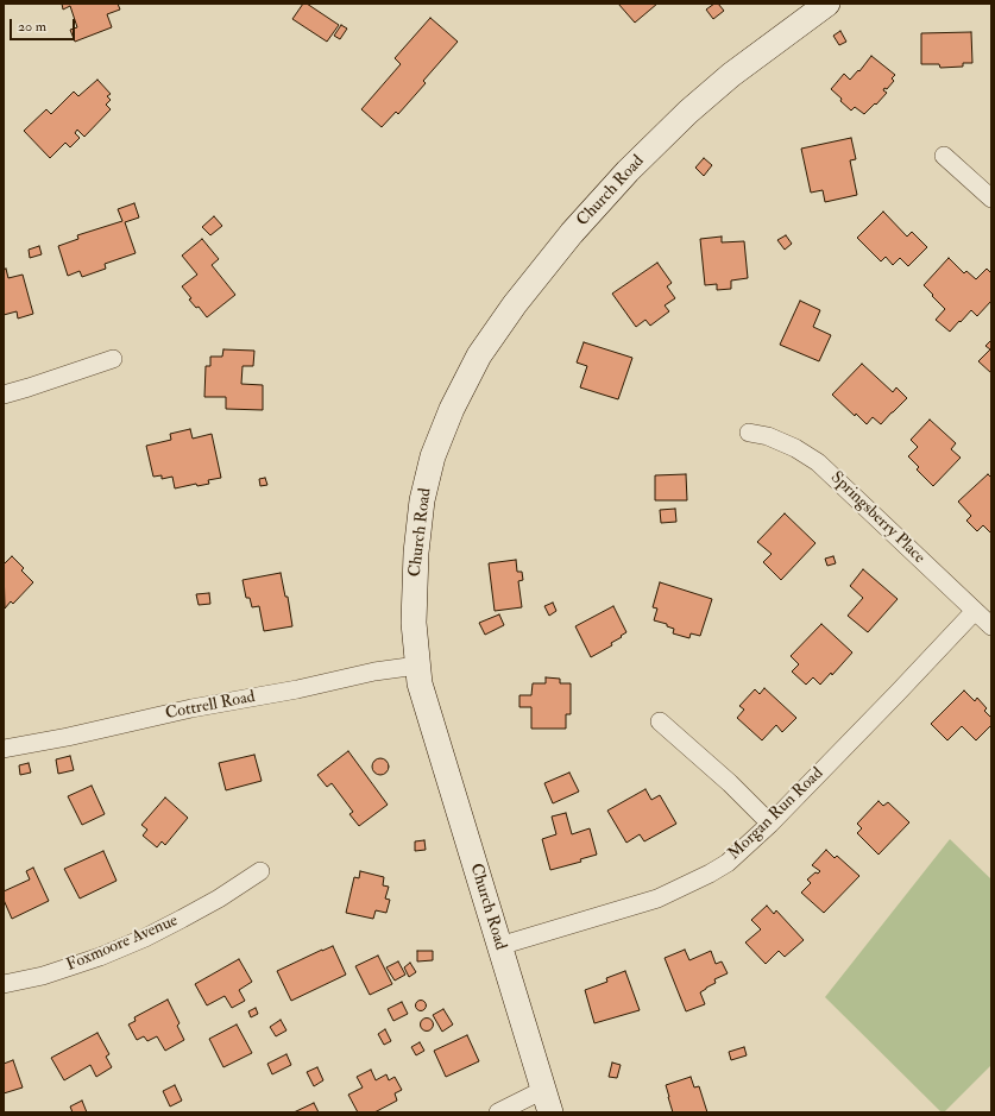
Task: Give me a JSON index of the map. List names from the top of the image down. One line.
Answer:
{"streets":{"main road":["Church Road"],"street":["Springsberry Place","Cottrell Road","Morgan Run Road","Foxmoore Avenue"]},"crossings":[["Church Road","Cottrell Road"],["Church Road","Morgan Run Road"],["Springsberry Place","Morgan Run Road"]],"scale_bar":"20 m"}
